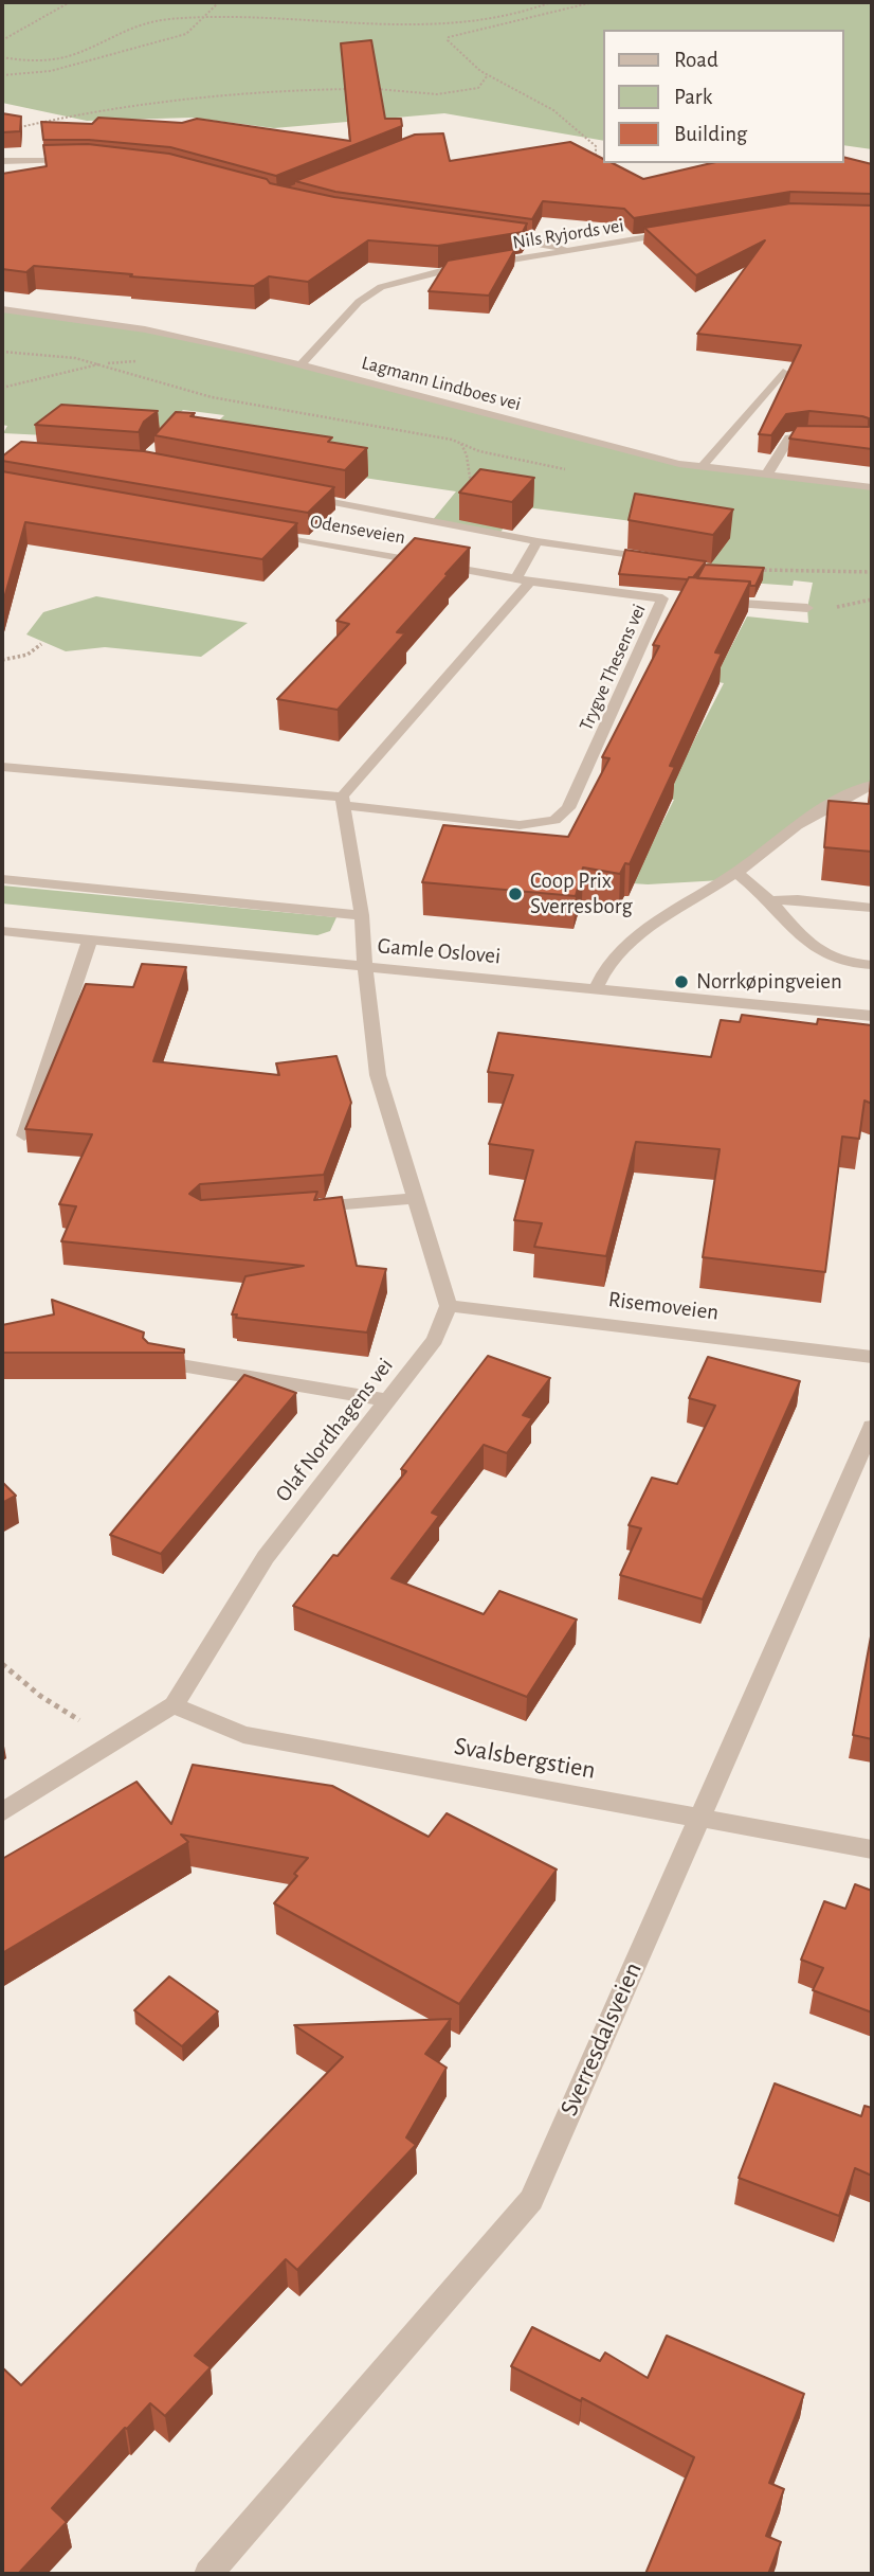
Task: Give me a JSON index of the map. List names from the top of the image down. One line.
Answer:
{"streets":{"street":["Nils Ryjords vei","Lagmann Lindboes vei","Odenseveien","Trygve Thesens vei","Gamle Oslovei","Risemoveien","Olaf Nordhagens vei","Svalsbergstien","Sverresdalsveien"]},"crossings":[["Nils Ryjords vei","Lagmann Lindboes vei"],["Odenseveien","Trygve Thesens vei"],["Risemoveien","Olaf Nordhagens vei"],["Olaf Nordhagens vei","Svalsbergstien"],["Svalsbergstien","Sverresdalsveien"]],"places":["Coop Prix Sverresborg","Norrkøpingveien"],"legend":["Road","Park","Building"]}
